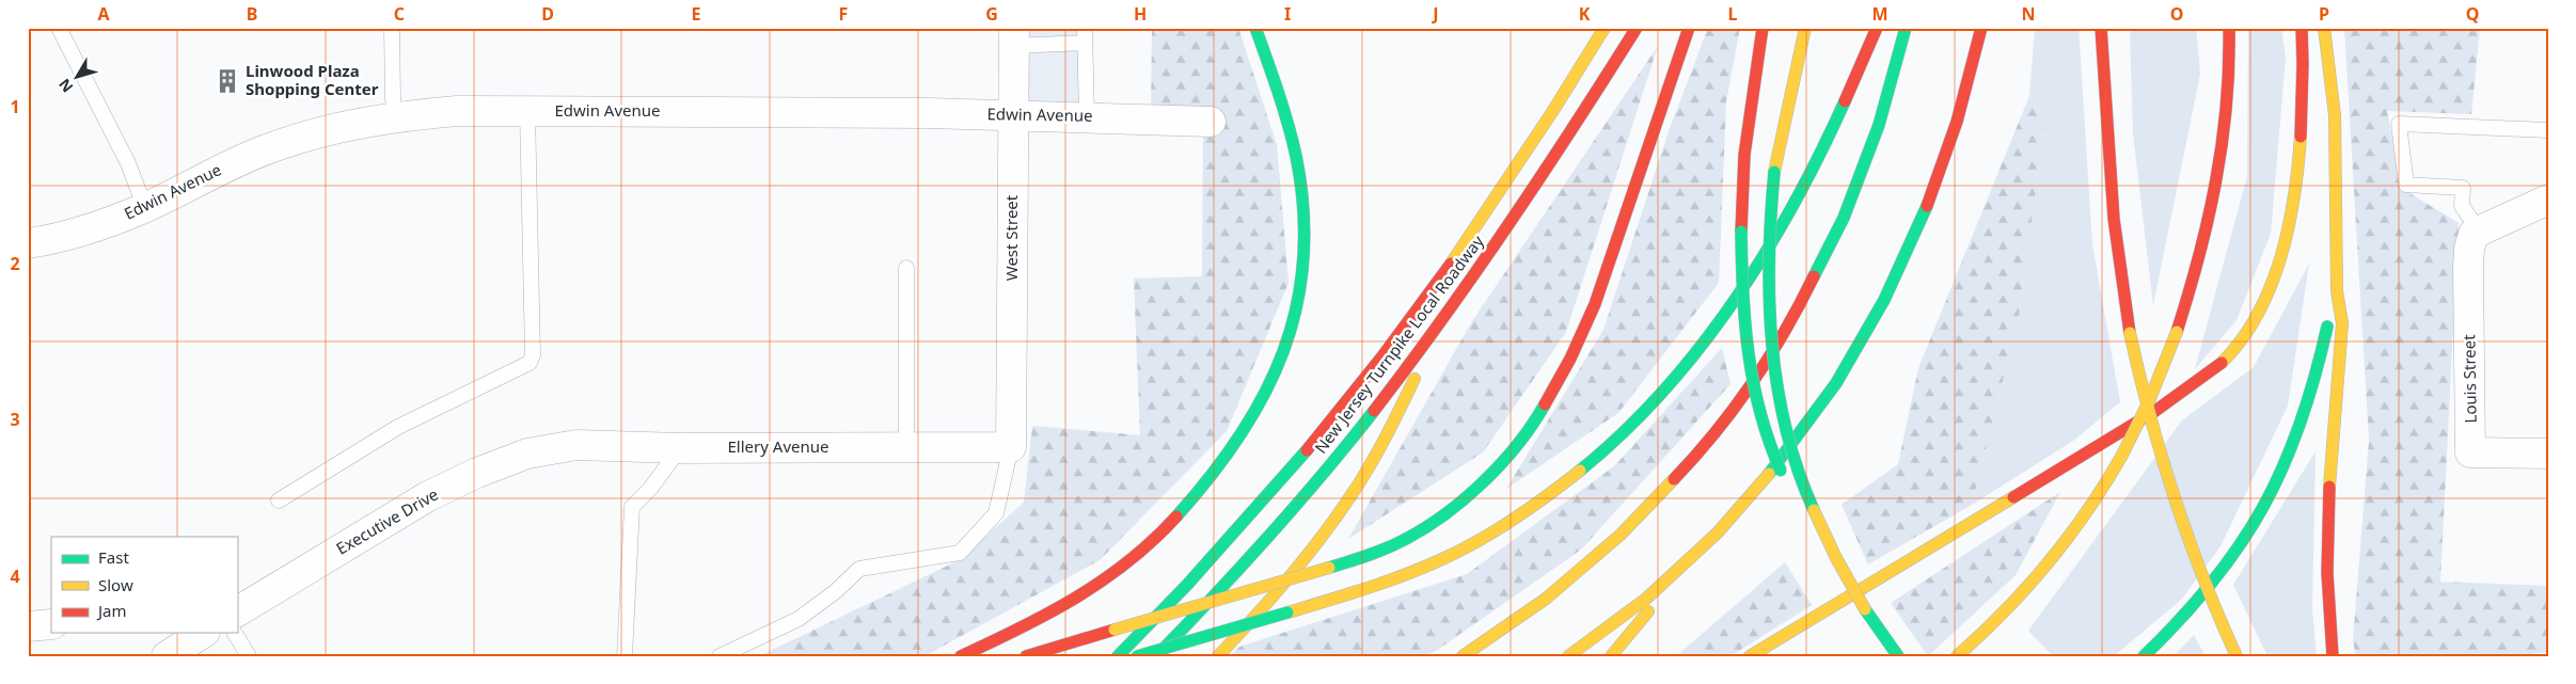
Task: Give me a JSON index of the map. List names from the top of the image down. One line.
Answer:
{"streets":{"highway":["New Jersey Turnpike Local Roadway"],"street":["Edwin Avenue","West Street","Louis Street","Ellery Avenue","Executive Drive"]},"crossings":[["Edwin Avenue","West Street"],["West Street","Ellery Avenue"],["Ellery Avenue","Executive Drive"]],"places":{"building":["Linwood Plaza Shopping Center"]},"legend":["Fast","Slow","Jam"],"north":"bottom left","grid":{"columns":["A","B","C","D","E","F","G","H","I","J","K","L","M","N","O","P","Q"],"rows":["1","2","3","4"]}}
